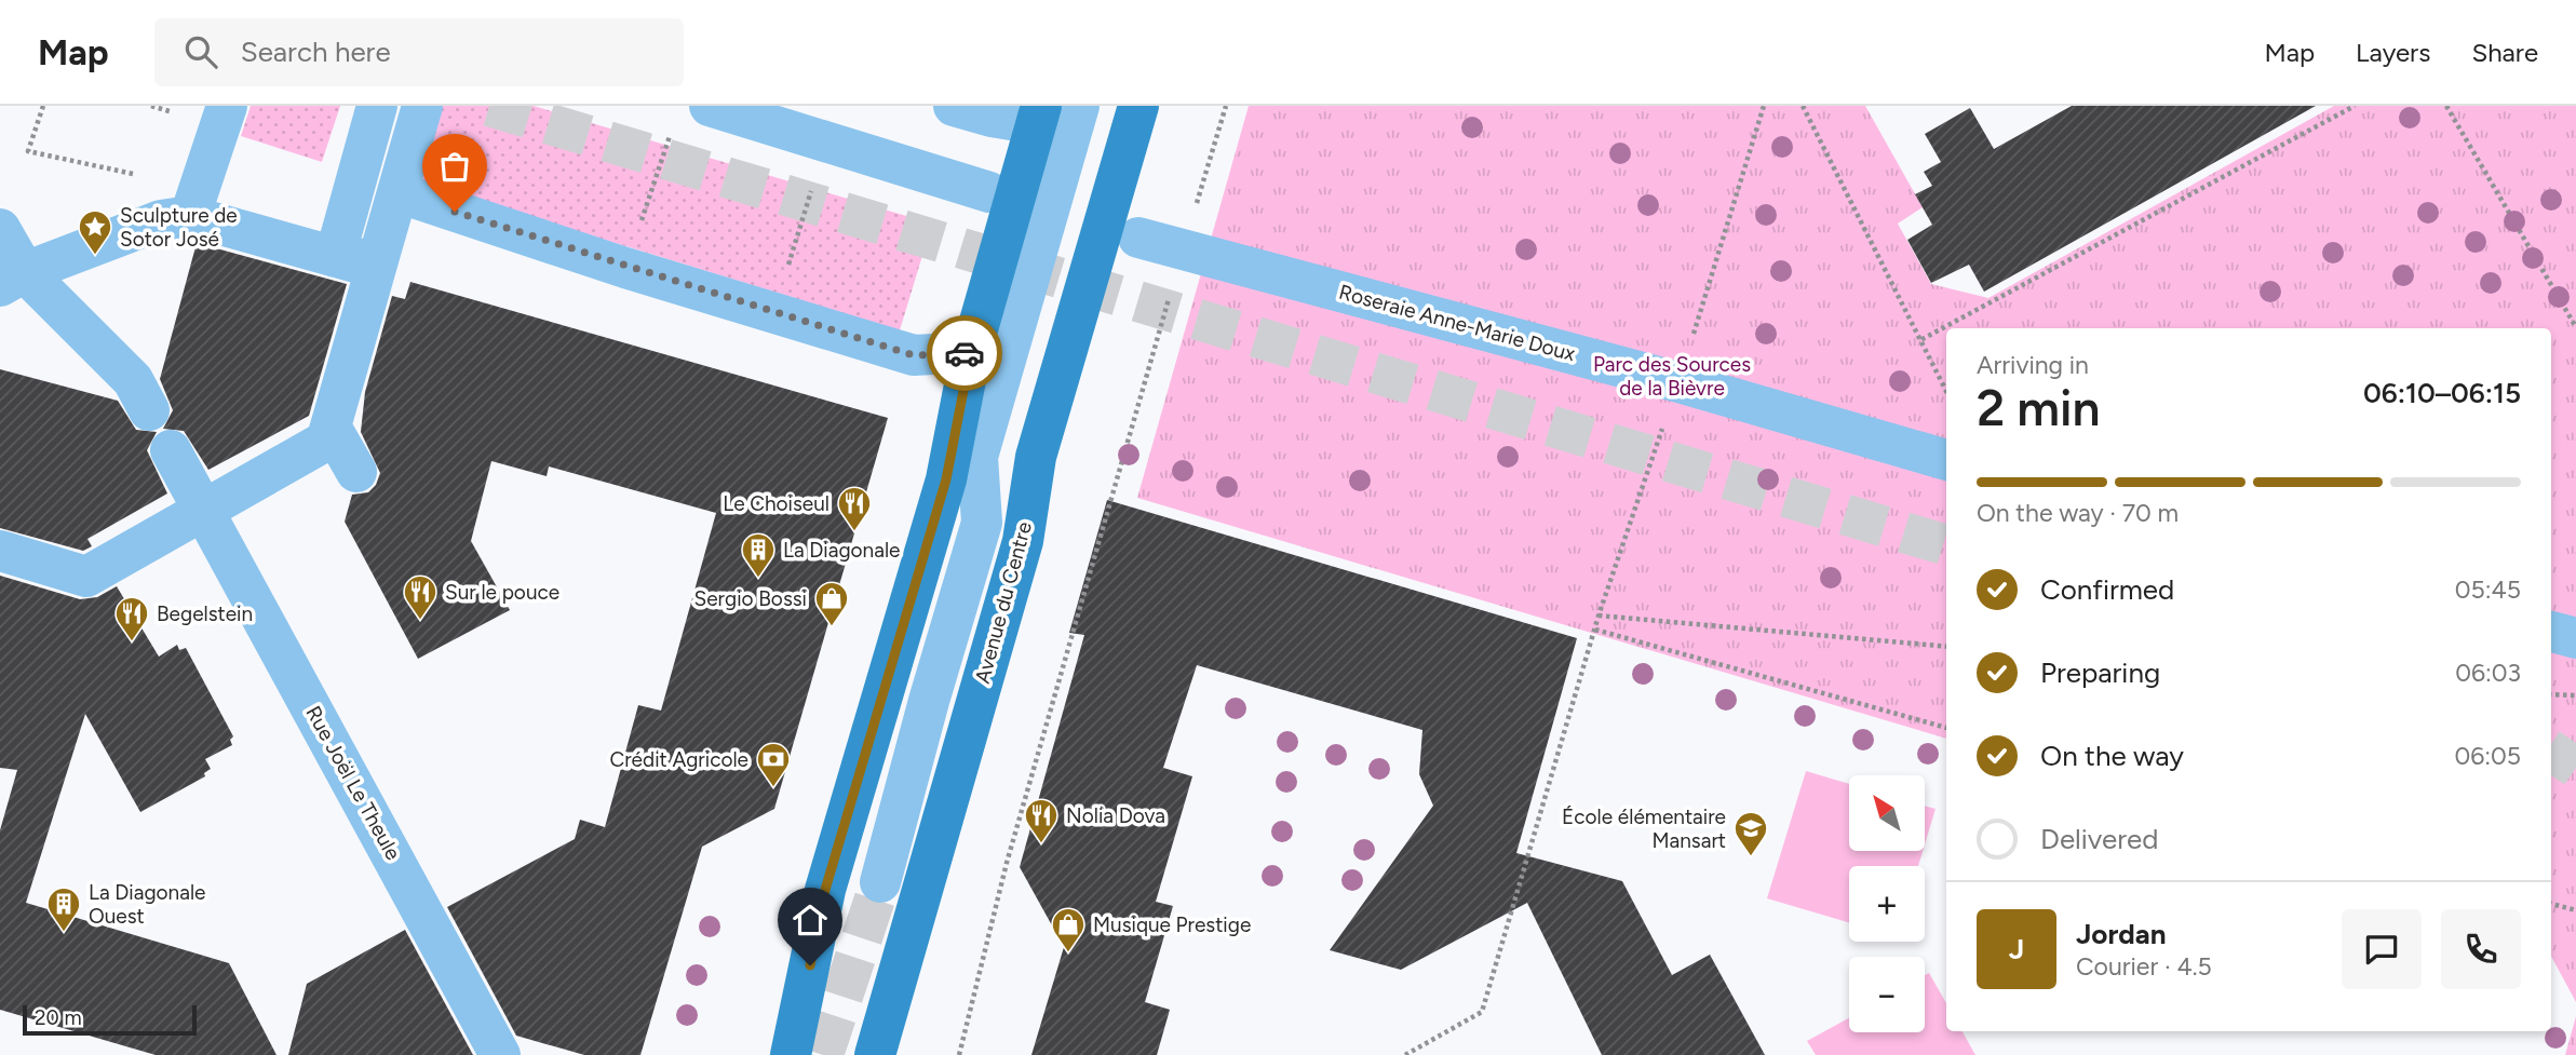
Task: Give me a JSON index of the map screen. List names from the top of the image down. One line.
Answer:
{"streets":{"main road":["Avenue du Centre"],"street":["Roseraie Anne-Marie Doux","Rue Joël Le Theule"]},"parks":["Parc des Sources de la Bièvre"],"places":{"place":["Sculpture de Sotor José"],"restaurant":["Le Choiseul","Sur le pouce","Begelstein","Nolia Dova"],"building":["La Diagonale","La Diagonale Ouest"],"shop":["Sergio Bossi","Musique Prestige"],"bank":["Crédit Agricole"],"school or university":["École élémentaire Mansart"]},"scale_bar":"20 m","north":"top left","page":{"header":"Map","search":"Search here","nav":["Map","Layers","Share"],"heading":["2 min","Arriving in","06:10–06:15"],"panel":["Jordan","Courier · 4.5"],"bar":"On the way · 70 m","list":[["Confirmed","05:45"],["Preparing","06:03"],["On the way","06:05"],"Delivered"],"map_buttons":["+","−"],"round":"J","scale":"20 m"}}
